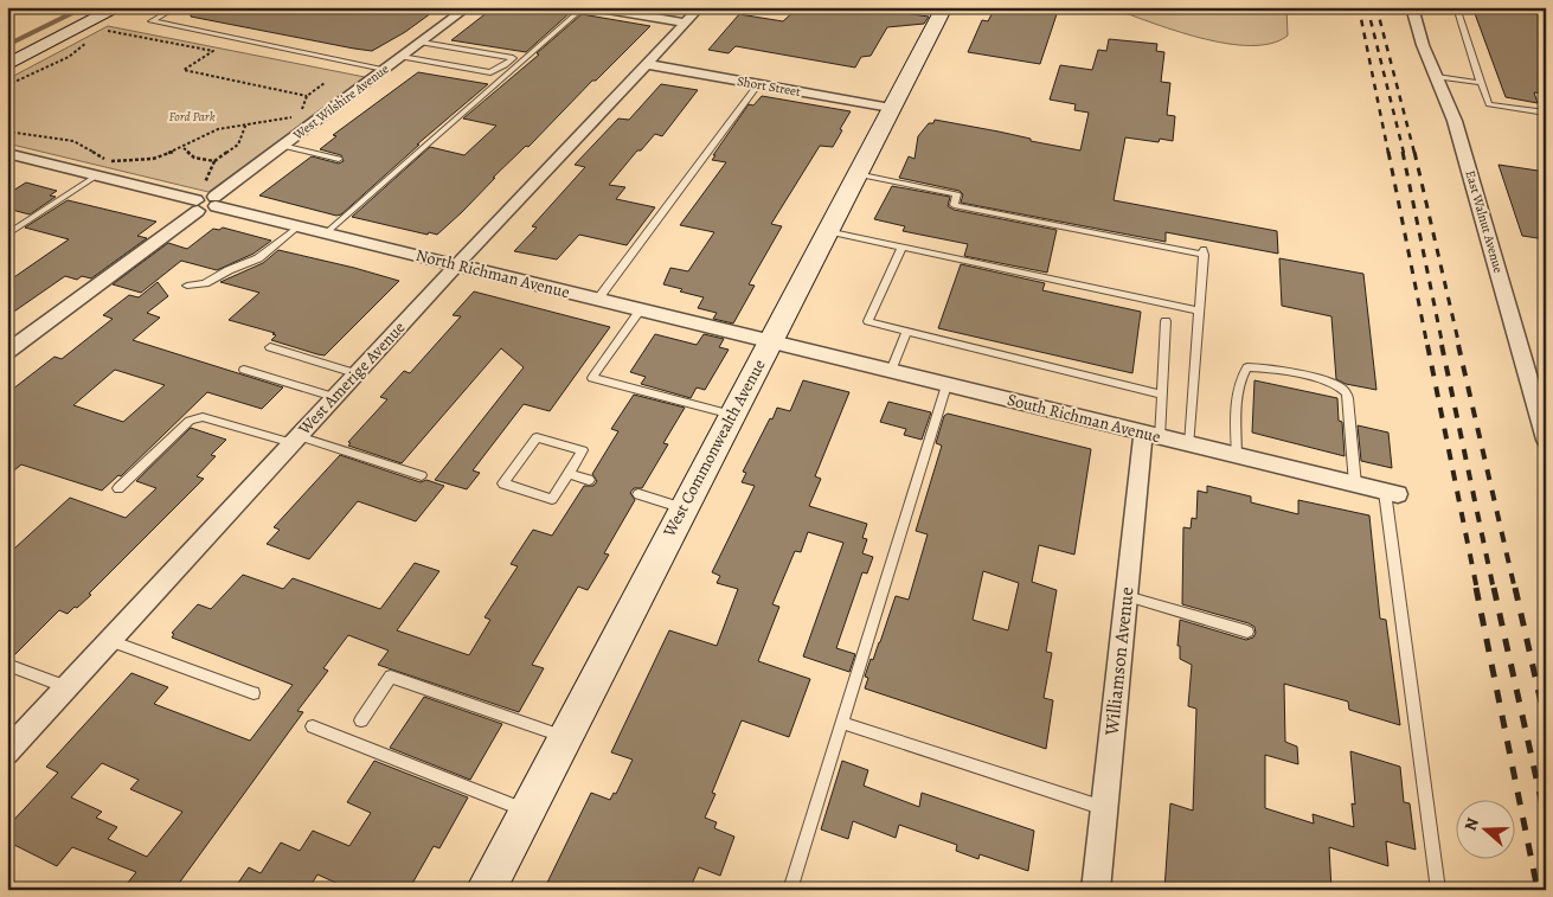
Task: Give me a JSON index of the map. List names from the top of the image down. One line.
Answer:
{"streets":{"main road":["West Commonwealth Avenue"],"street":["Short Street","West Wilshire Avenue","East Walnut Avenue","North Richman Avenue","West Amerige Avenue","South Richman Avenue","Williamson Avenue"]},"crossings":[["Short Street","West Amerige Avenue"],["Short Street","West Commonwealth Avenue"],["West Wilshire Avenue","North Richman Avenue"],["North Richman Avenue","West Amerige Avenue"],["North Richman Avenue","South Richman Avenue"],["North Richman Avenue","West Commonwealth Avenue"],["South Richman Avenue","West Commonwealth Avenue"],["South Richman Avenue","Williamson Avenue"]],"parks":["Ford Park"],"north":"left"}
